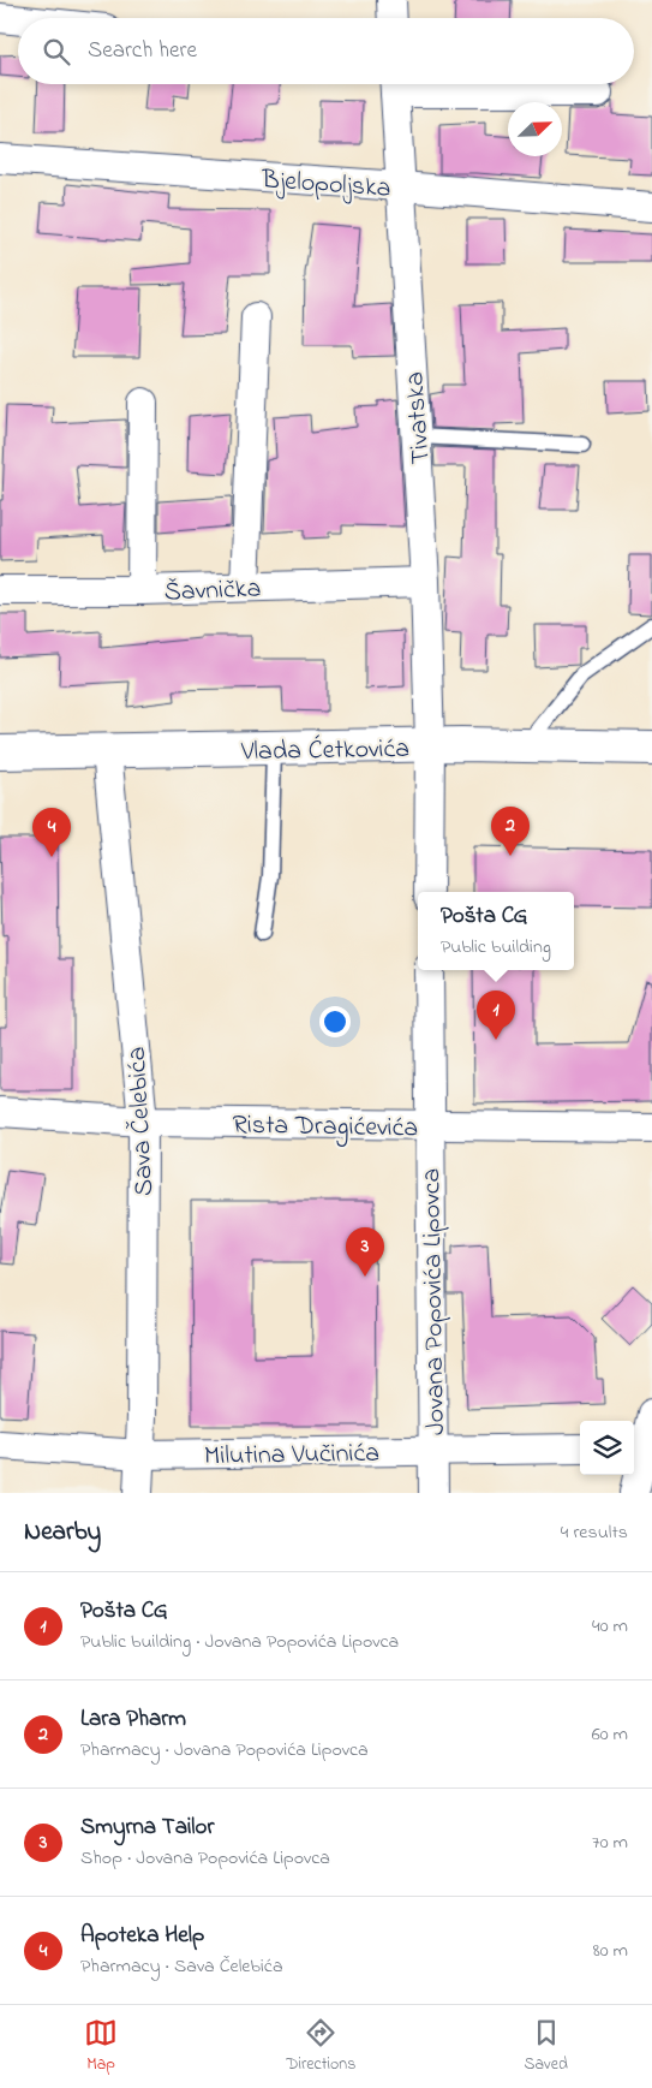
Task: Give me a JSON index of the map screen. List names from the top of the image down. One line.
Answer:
{"streets":{"street":["Bjelopoljska","Tivatska","Šavnička","Vlada Ćetkovića","Sava Čelebića","Rista Dragićevića","Jovana Popovića Lipovca","Milutina Vučinića"]},"crossings":[["Bjelopoljska","Tivatska"],["Tivatska","Šavnička"],["Tivatska","Vlada Ćetkovića"],["Vlada Ćetkovića","Sava Čelebića"],["Sava Čelebića","Rista Dragićevića"],["Sava Čelebića","Milutina Vučinića"],["Rista Dragićevića","Jovana Popovića Lipovca"],["Jovana Popovića Lipovca","Milutina Vučinića"]],"north":"top right","page":{"search":"Search here","pins":["2","4","1","3"],"popup":["Pošta CG","Public building"],"heading":["Nearby","4 results"],"list":[{"mark":"1","name":"Pošta CG","note":"Public building · Jovana Popovića Lipovca","value":"40 m"},{"mark":"2","name":"Lara Pharm","note":"Pharmacy · Jovana Popovića Lipovca","value":"60 m"},{"mark":"3","name":"Smyrna Tailor","note":"Shop · Jovana Popovića Lipovca","value":"70 m"},{"mark":"4","name":"Apoteka Help","note":"Pharmacy · Sava Čelebića","value":"80 m"}],"nav":["Map","Directions","Saved"]}}
